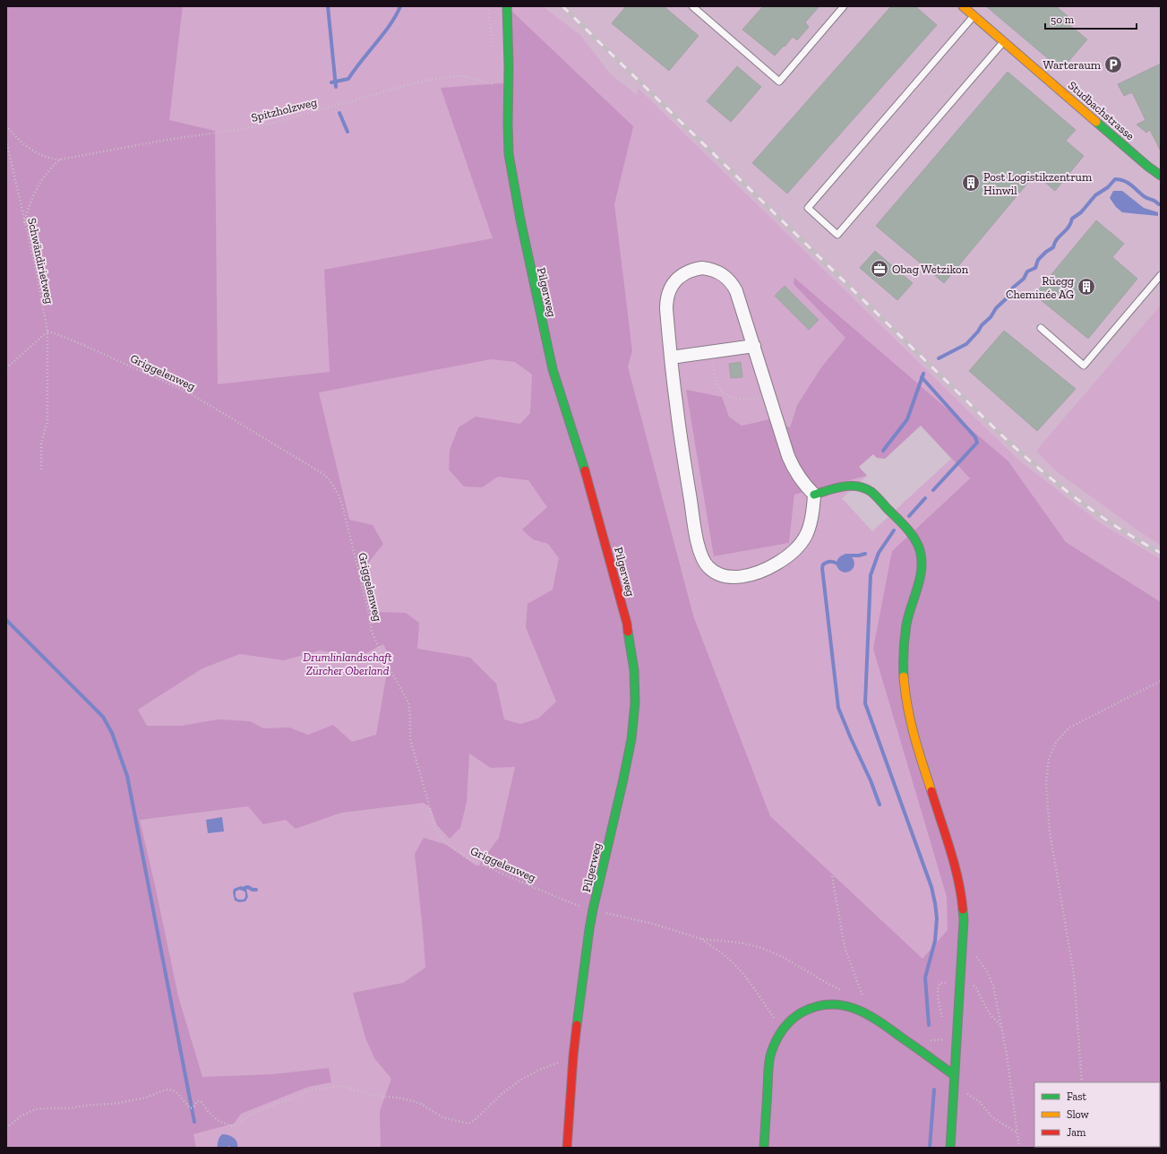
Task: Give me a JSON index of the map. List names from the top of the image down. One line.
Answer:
{"streets":{"street":["Studbachstrasse","Pilgerweg"],"path":["Spitzholzweg","Schwändirietweg","Griggelenweg"]},"crossings":[["Spitzholzweg","Pilgerweg"],["Schwändirietweg","Griggelenweg"],["Pilgerweg","Griggelenweg"]],"parks":["Drumlinlandschaft Zürcher Oberland"],"places":{"parking":["Warteraum"],"building":["Post Logistikzentrum Hinwil","Rüegg Cheminée AG"],"office":["Obag Wetzikon"]},"legend":["Fast","Slow","Jam"],"scale_bar":"50 m"}
